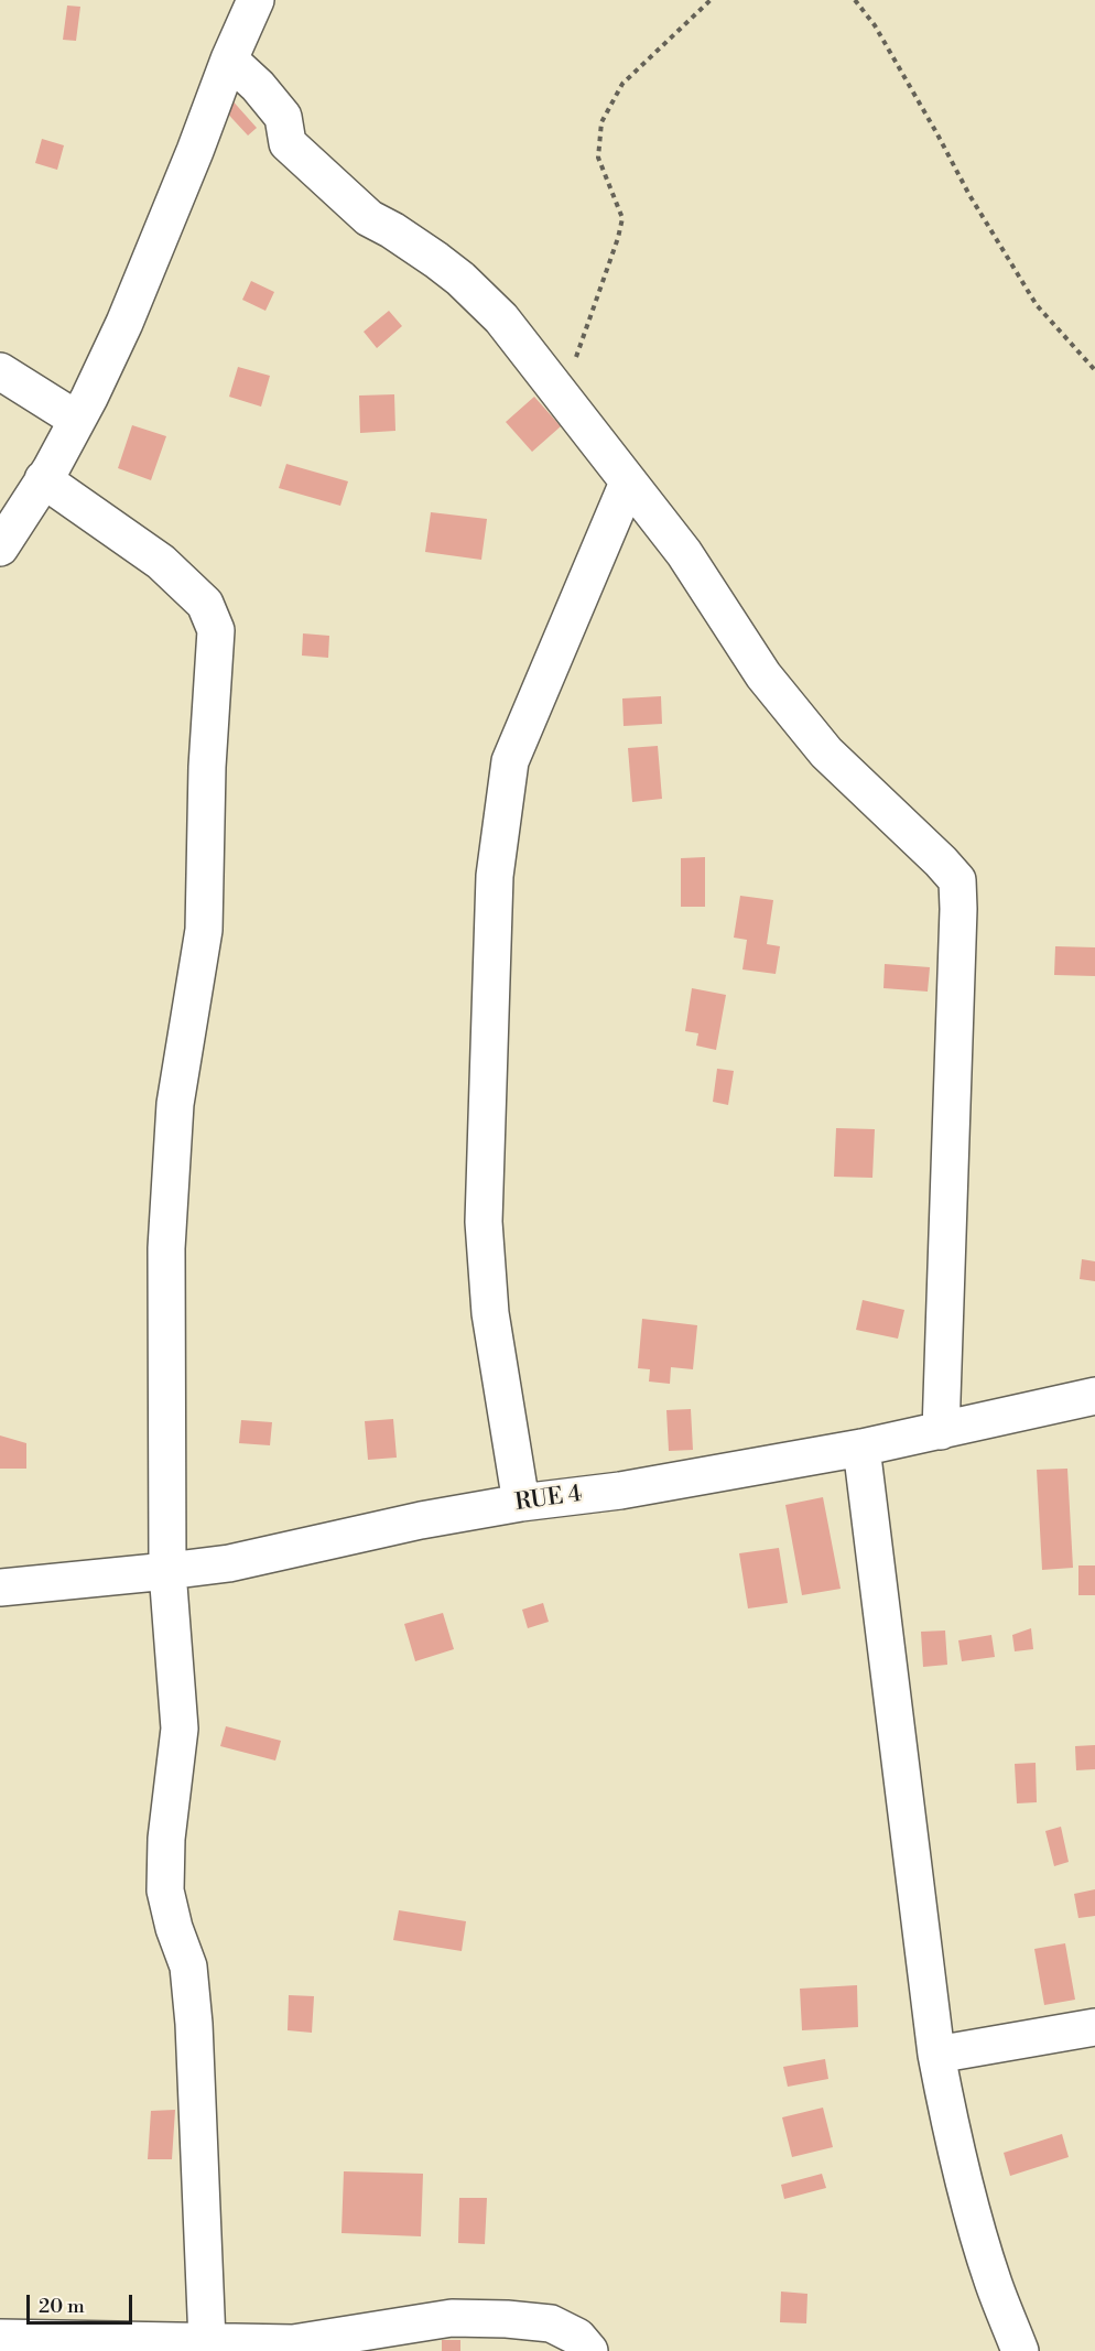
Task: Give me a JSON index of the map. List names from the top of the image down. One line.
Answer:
{"streets":{"street":["RUE 4"]},"scale_bar":"20 m"}
